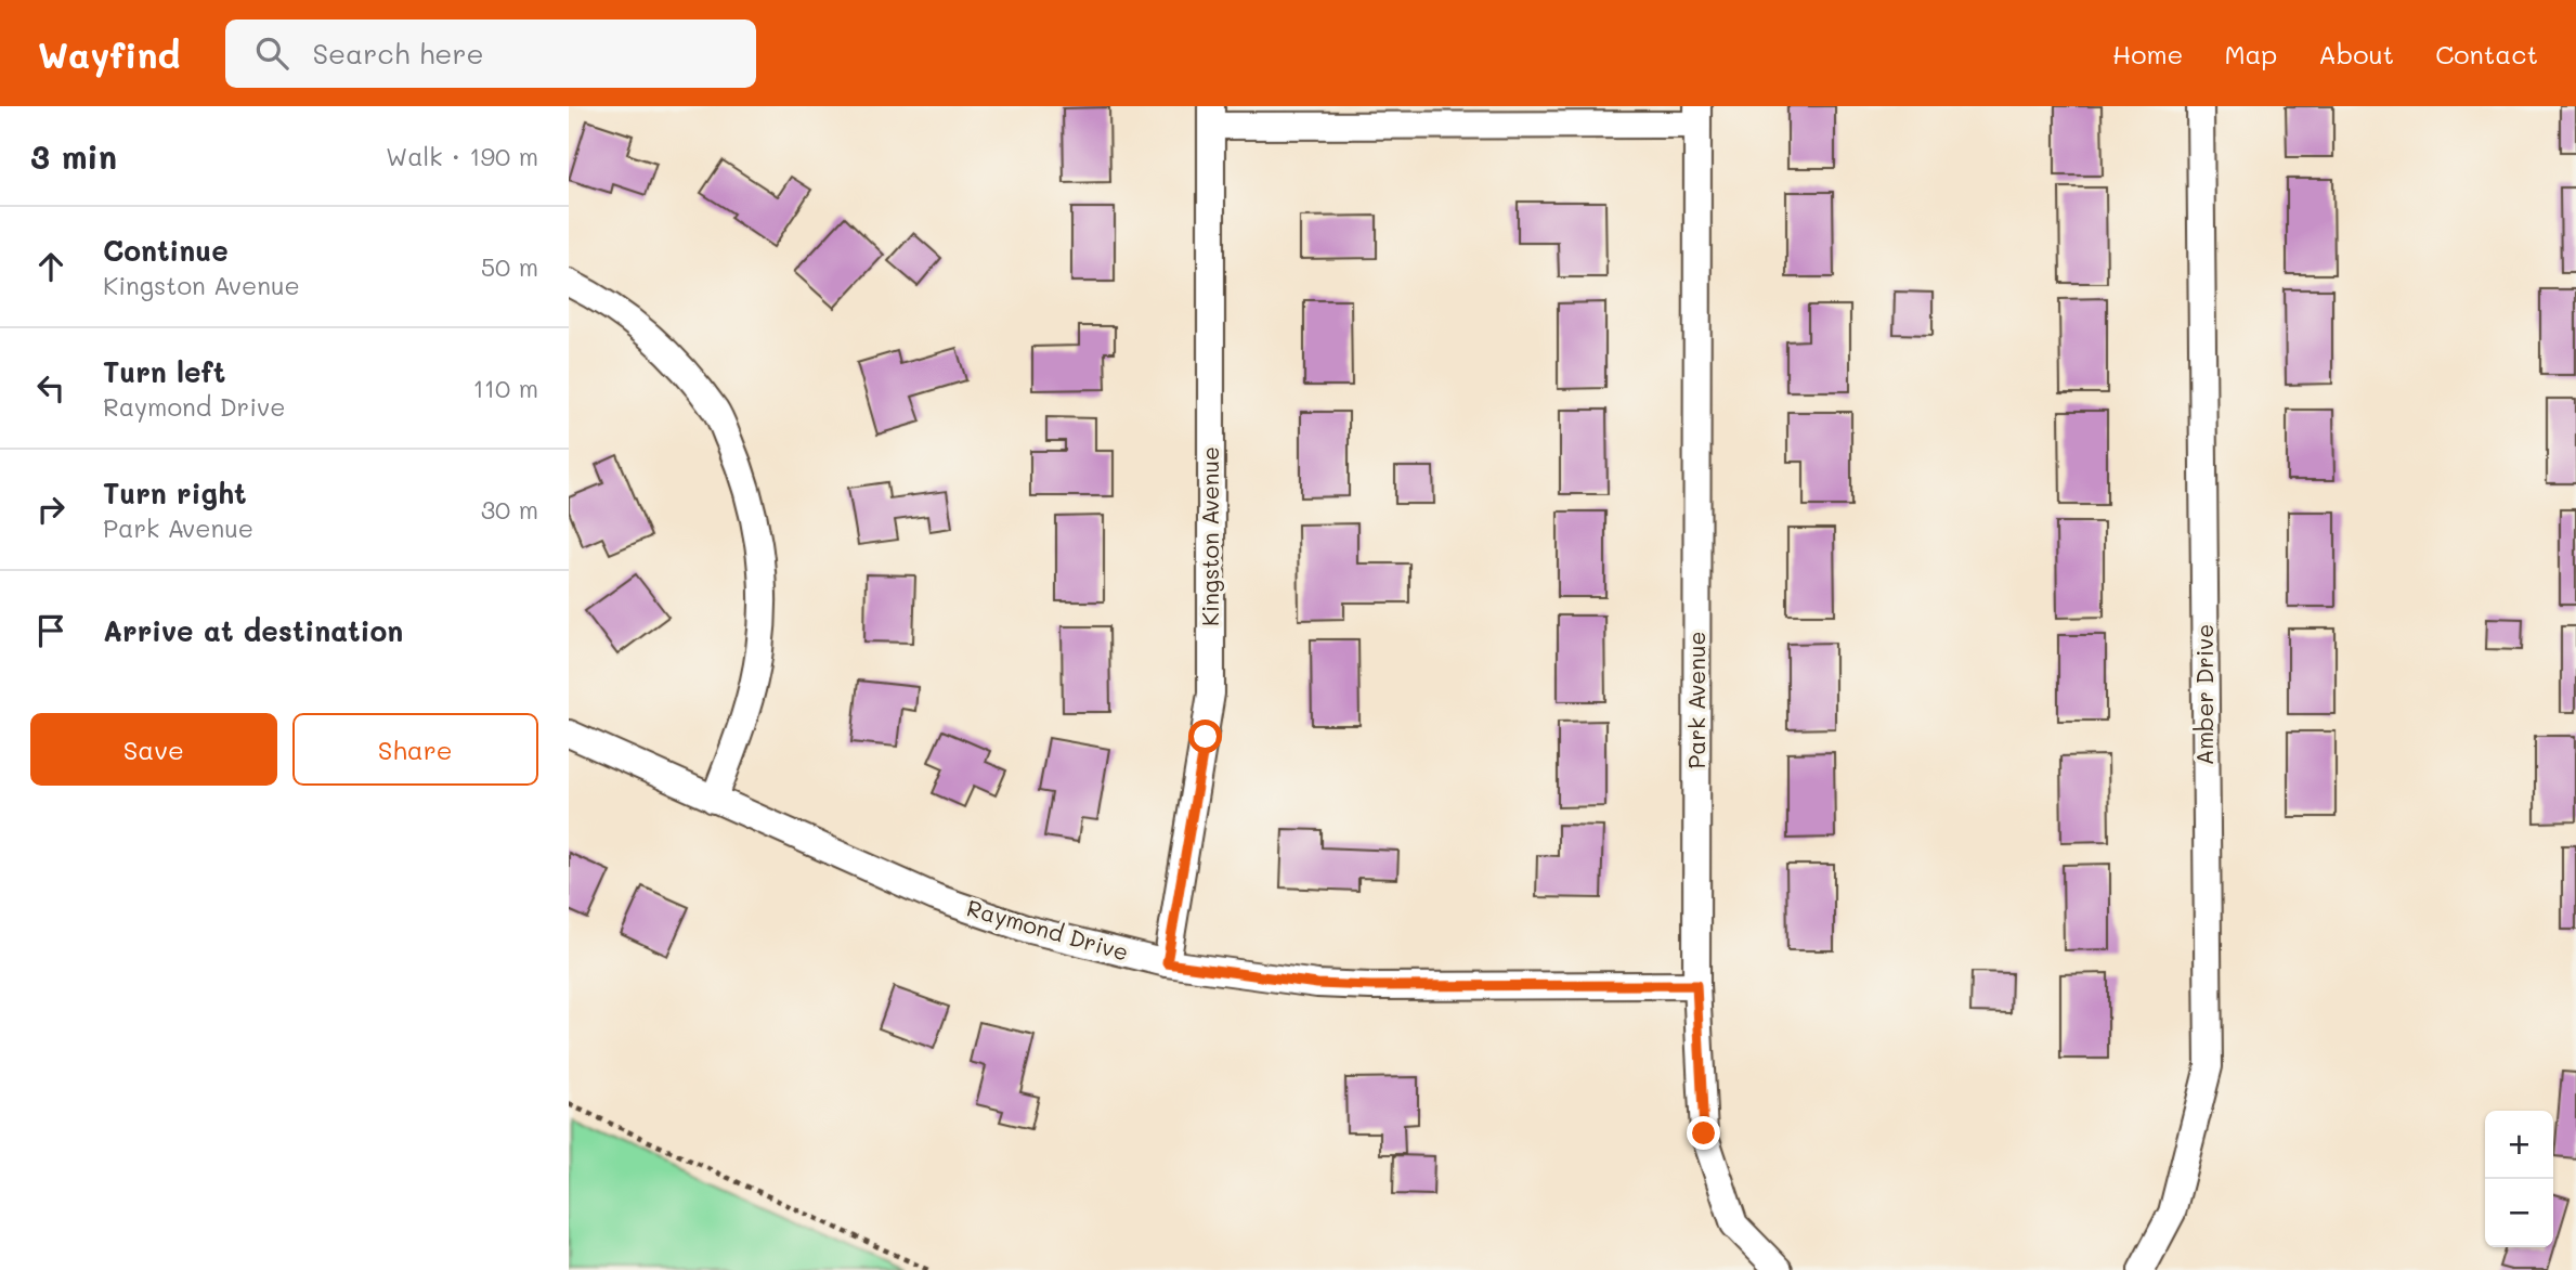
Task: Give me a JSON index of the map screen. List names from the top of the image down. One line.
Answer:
{"streets":{"street":["Kingston Avenue","Amber Drive","Park Avenue","Raymond Drive"]},"crossings":[["Kingston Avenue","Raymond Drive"],["Park Avenue","Raymond Drive"]],"page":{"header":"Wayfind","search":"Search here","nav":["Home","Map","About","Contact"],"heading":["3 min","Walk · 190 m"],"list":[["Continue","Kingston Avenue","50 m"],["Turn left","Raymond Drive","110 m"],["Turn right","Park Avenue","30 m"],"Arrive at destination"],"buttons":["Save","Share"],"map_buttons":["+","−"]}}
